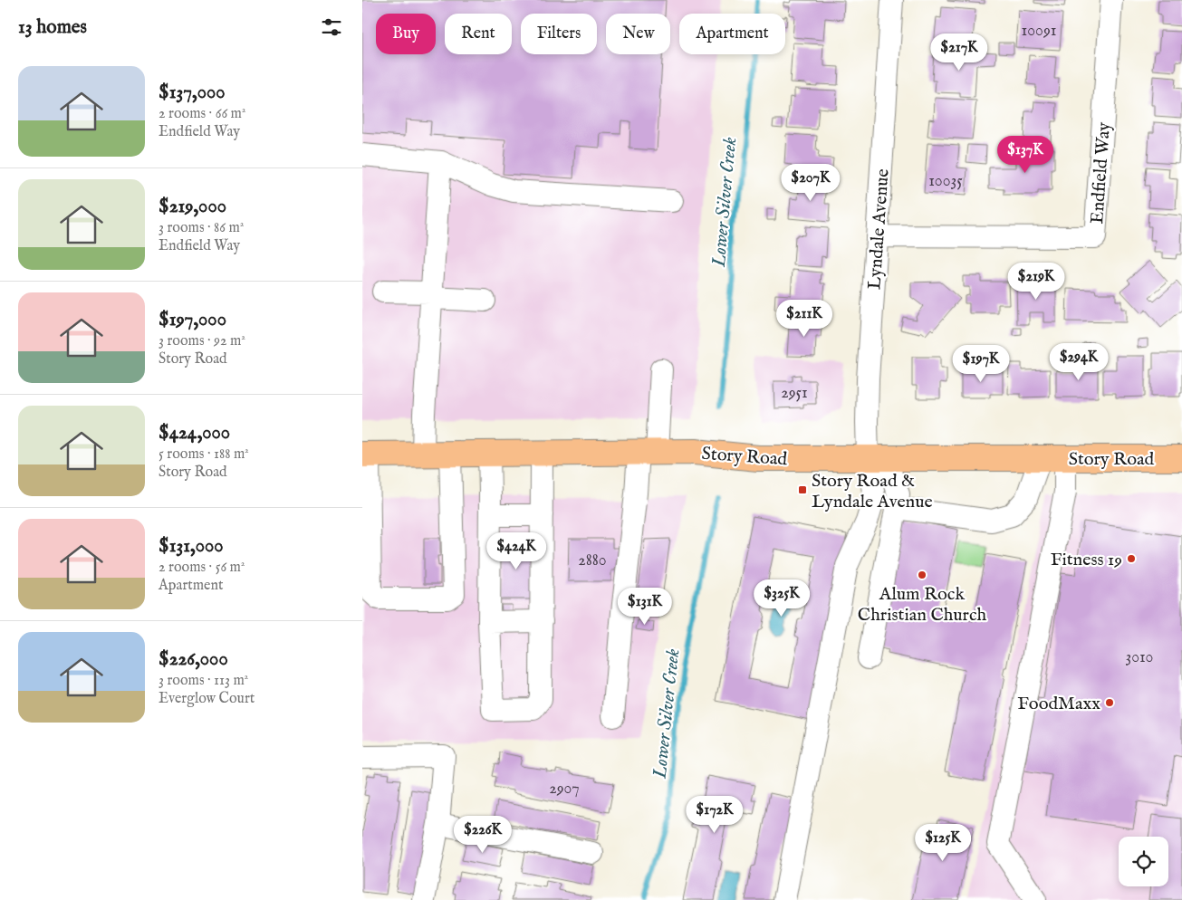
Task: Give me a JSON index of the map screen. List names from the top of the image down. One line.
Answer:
{"streets":{"main road":["Story Road"],"street":["Endfield Way","Lyndale Avenue"]},"crossings":[["Endfield Way","Lyndale Avenue"],["Lyndale Avenue","Story Road"]],"water":["Lower Silver Creek"],"places":{"transit":["Story Road & Lyndale Avenue"],"other":["Fitness 19","Alum Rock Christian Church","FoodMaxx"]},"house_numbers":["10091","10035","2951","2880","3010","2907"],"page":{"heading":"13 homes","chip":["Buy","Rent","Filters","New","Apartment"],"price":["$217K","$137K","$207K","$219K","$211K","$294K","$197K","$424K","$325K","$131K","$172K","$226K","$125K"],"list":[{"name":"$137,000","note":"2 rooms · 66 m² · Endfield Way"},{"name":"$219,000","note":"3 rooms · 86 m² · Endfield Way"},{"name":"$197,000","note":"3 rooms · 92 m² · Story Road"},{"name":"$424,000","note":"5 rooms · 188 m² · Story Road"},{"name":"$131,000","note":"2 rooms · 56 m² · Apartment"},{"name":"$226,000","note":"3 rooms · 113 m² · Everglow Court"}]}}
